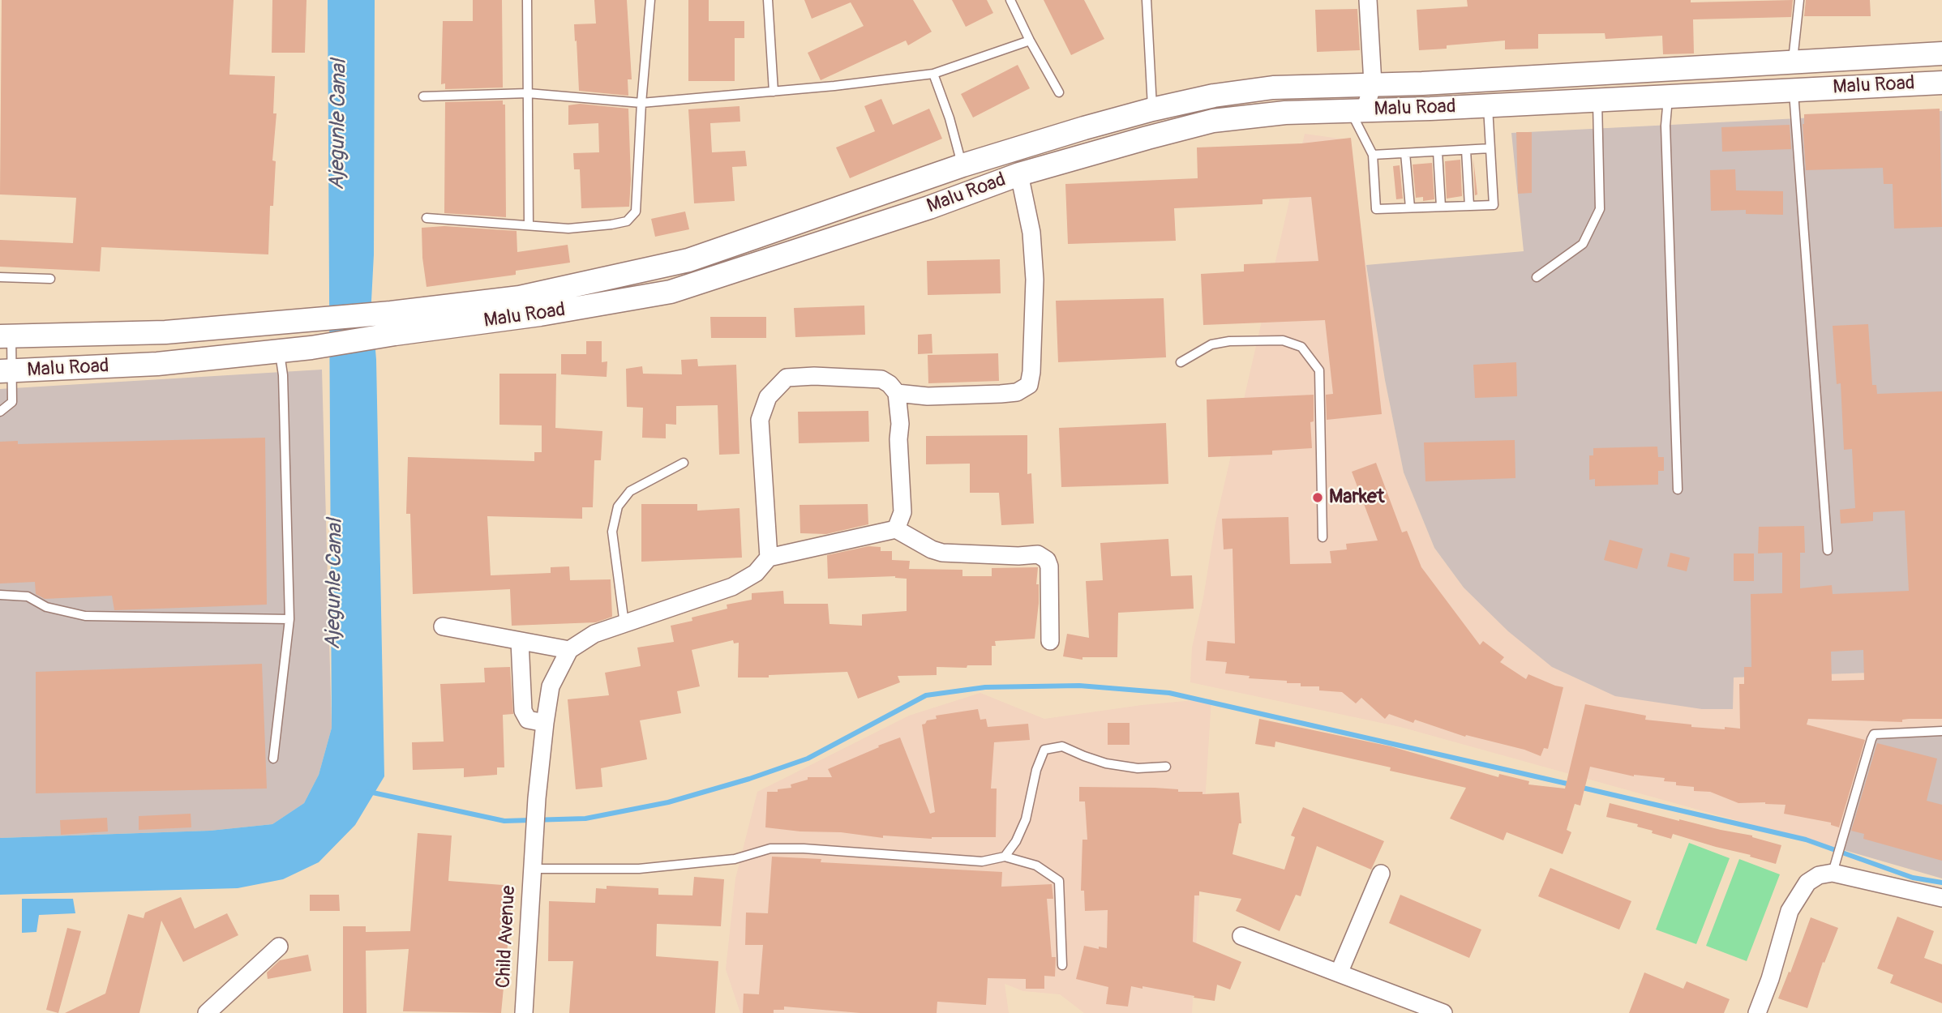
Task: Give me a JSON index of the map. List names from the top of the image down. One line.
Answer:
{"streets":{"main road":["Malu Road"],"street":["Child Avenue"]},"water":["Ajegunle Canal"],"places":["Market"]}
